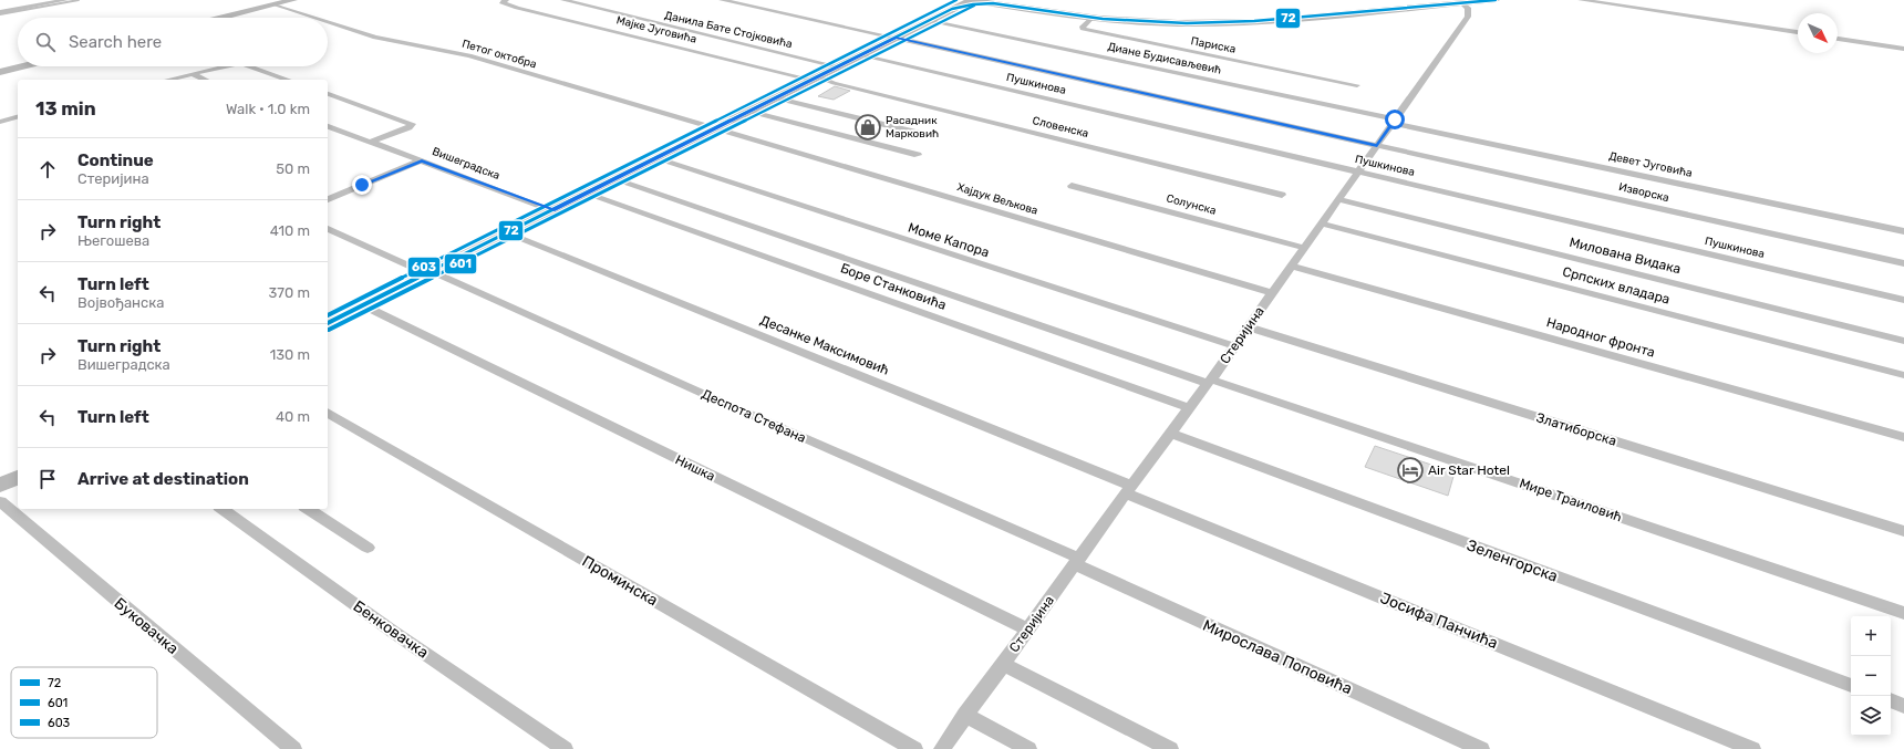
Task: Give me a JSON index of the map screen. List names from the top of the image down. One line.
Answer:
{"streets":{"street":["Мајке Југовића","Данила Бате Стојковића","Париска","Петог октобра","Диане Будисављевић","Пушкинова","Словенска","Вишеградска","Девет Југовића","Изворска","Хајдук Вељкова","Солунска","Моме Капора","Милована Видака","Српских владара","Боре Станковића","Стеријина","Народног фронта","Десанке Максимовић","Деспота Стефана","Златиборска","Нишка","Мире Траиловић","Зеленгорска","Проминска","Јосифа Панчића","Буковачка","Бенковачка","Мирослава Поповића"]},"crossings":[["Мајке Југовића","Словенска"],["Петог октобра","Хајдук Вељкова"],["Диане Будисављевић","Девет Југовића"],["Диане Будисављевић","Стеријина"],["Пушкинова","Стеријина"],["Девет Југовића","Стеријина"],["Изворска","Стеријина"],["Хајдук Вељкова","Стеријина"],["Солунска","Стеријина"],["Моме Капора","Стеријина"],["Милована Видака","Стеријина"],["Српских владара","Стеријина"],["Боре Станковића","Стеријина"],["Стеријина","Народног фронта"],["Стеријина","Десанке Максимовић"],["Стеријина","Деспота Стефана"],["Стеријина","Златиборска"],["Стеријина","Нишка"],["Стеријина","Мире Траиловић"],["Стеријина","Зеленгорска"],["Стеријина","Јосифа Панчића"],["Стеријина","Мирослава Поповића"],["Десанке Максимовић","Јосифа Панчића"],["Деспота Стефана","Мирослава Поповића"]],"places":{"shop":["Расадник Марковић"],"hotel":["Air Star Hotel"]},"lines":["transit line 72","transit line 603","transit line 601"],"legend":["72","601","603"],"north":"bottom right","page":{"search":"Search here","heading":["13 min","Walk · 1.0 km"],"list":[["Continue","Стеријина","50 m"],["Turn right","Његошева","410 m"],["Turn left","Војвођанска","370 m"],["Turn right","Вишеградска","130 m"],["Turn left","40 m"],"Arrive at destination"],"map_buttons":["+","−"]}}
